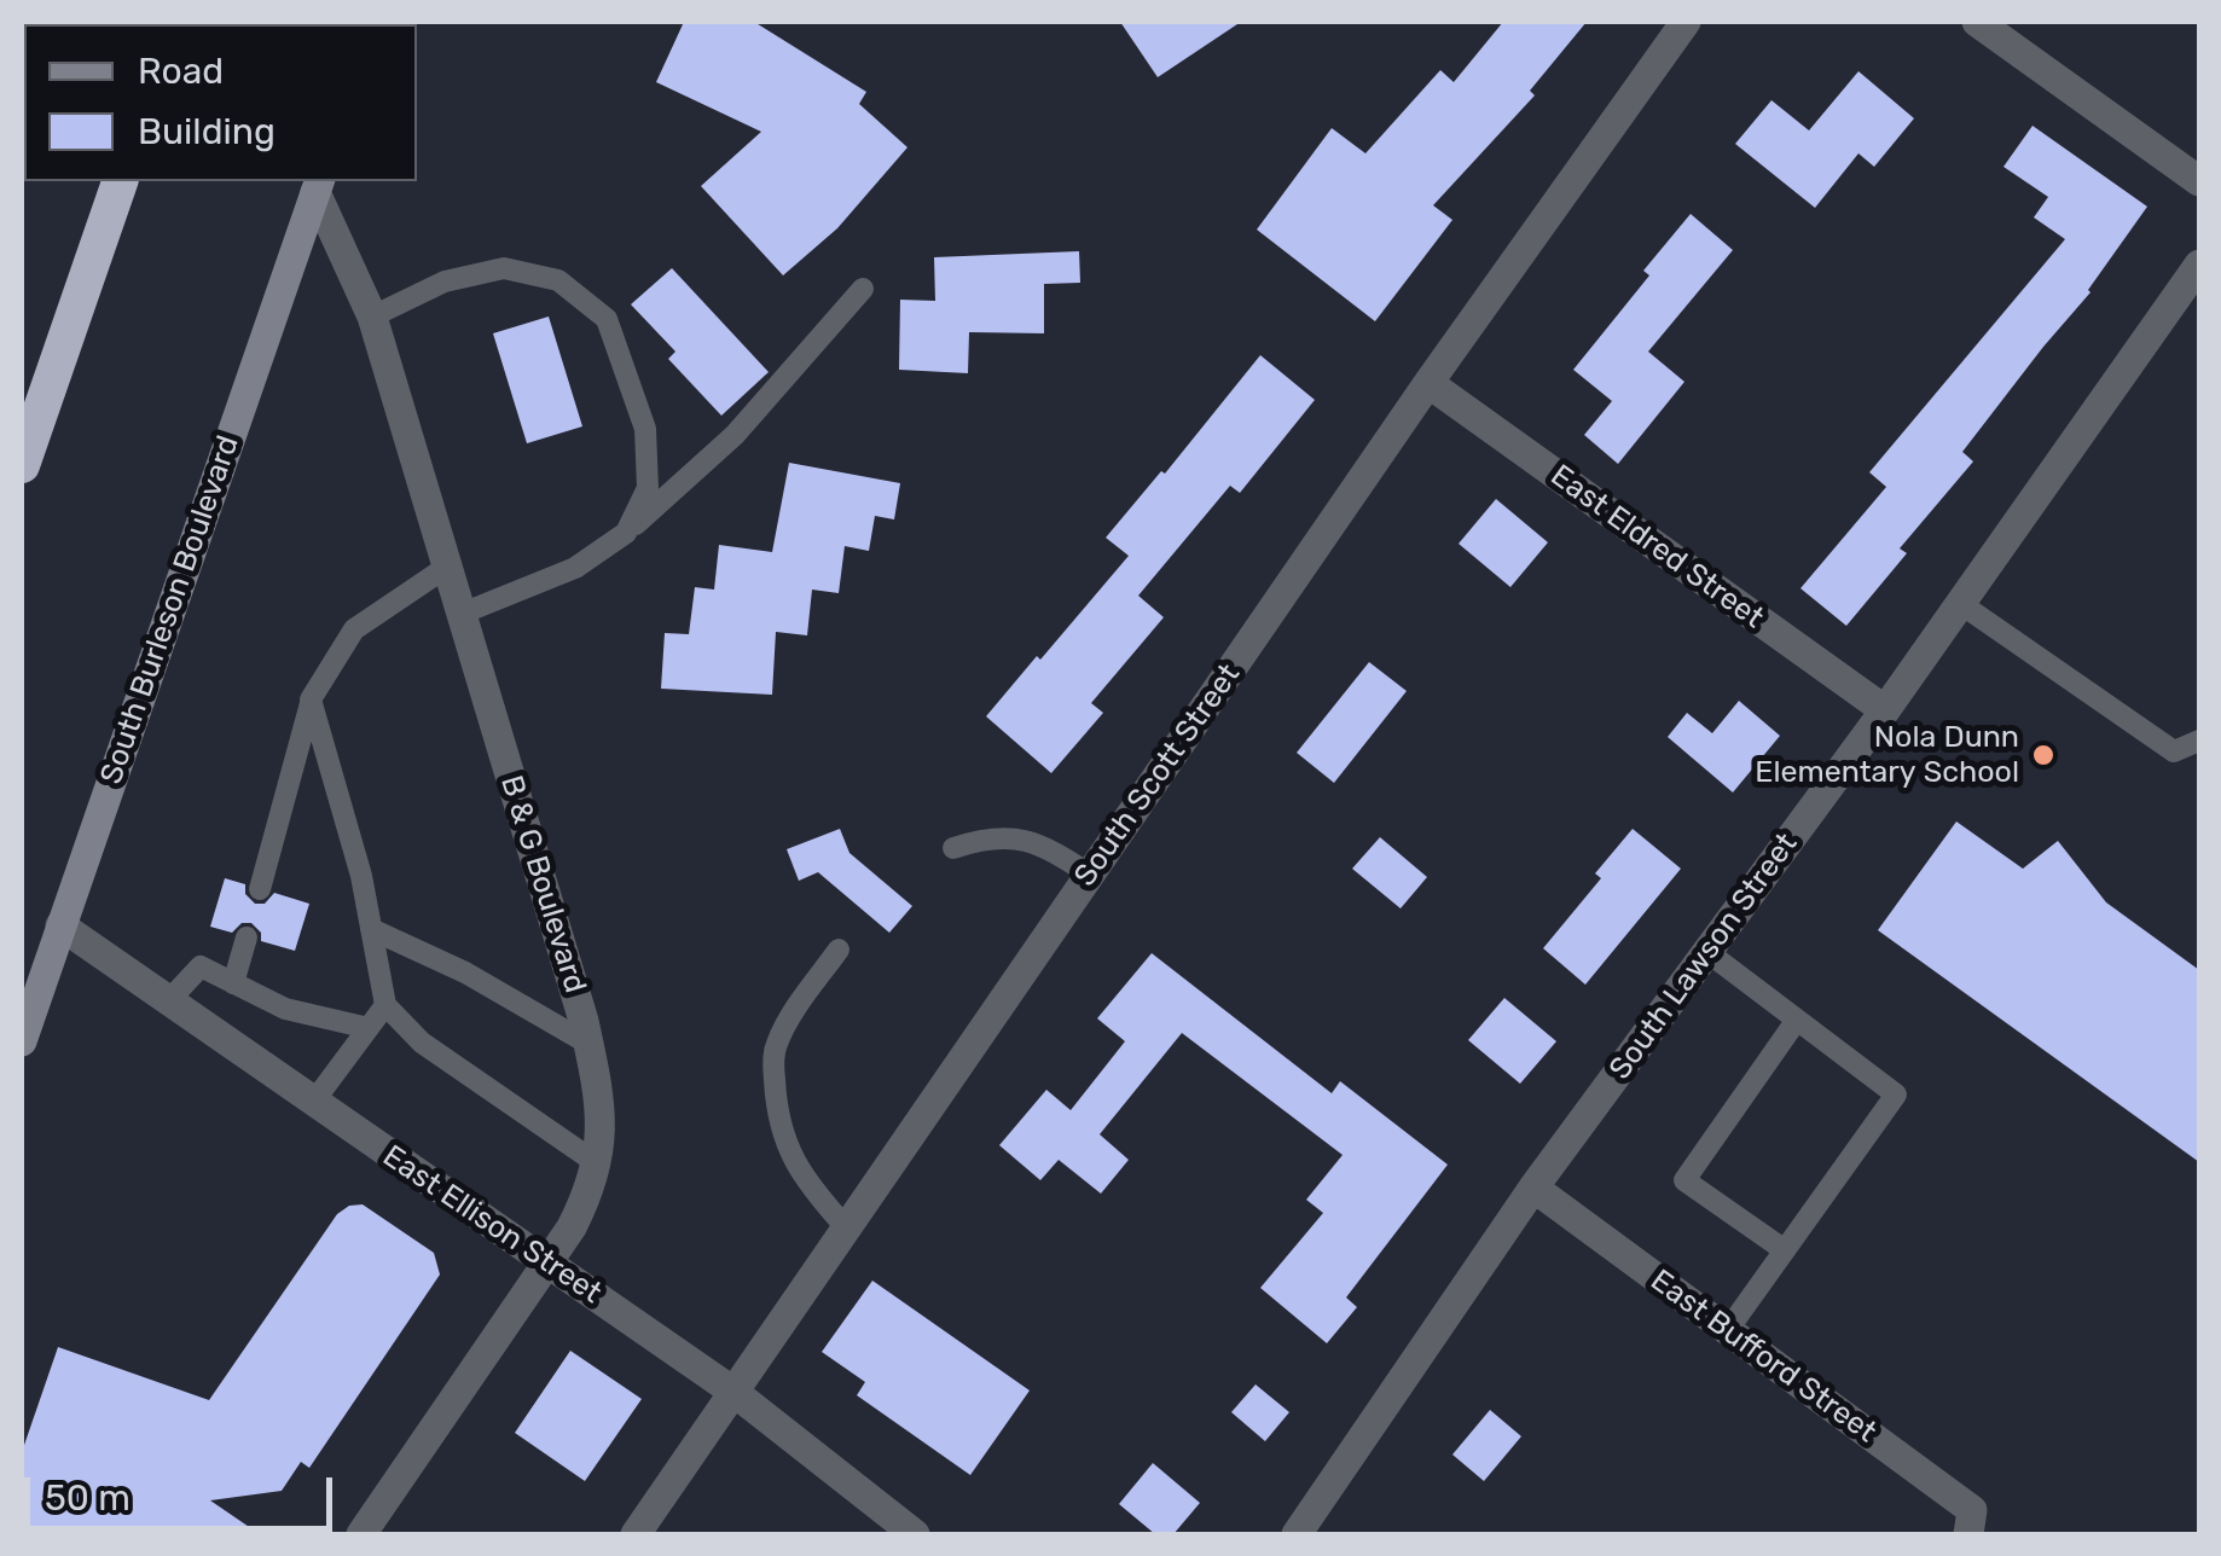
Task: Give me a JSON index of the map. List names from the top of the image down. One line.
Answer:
{"streets":{"main road":["South Burleson Boulevard"],"street":["East Eldred Street","South Scott Street","B & G Boulevard","South Lawson Street","East Ellison Street","East Bufford Street"]},"crossings":[["East Eldred Street","South Scott Street"],["East Eldred Street","South Lawson Street"],["South Burleson Boulevard","B & G Boulevard"],["South Burleson Boulevard","East Ellison Street"],["South Scott Street","East Ellison Street"],["B & G Boulevard","East Ellison Street"],["South Lawson Street","East Bufford Street"]],"places":["Nola Dunn Elementary School"],"legend":["Road","Building"],"scale_bar":"50 m"}
